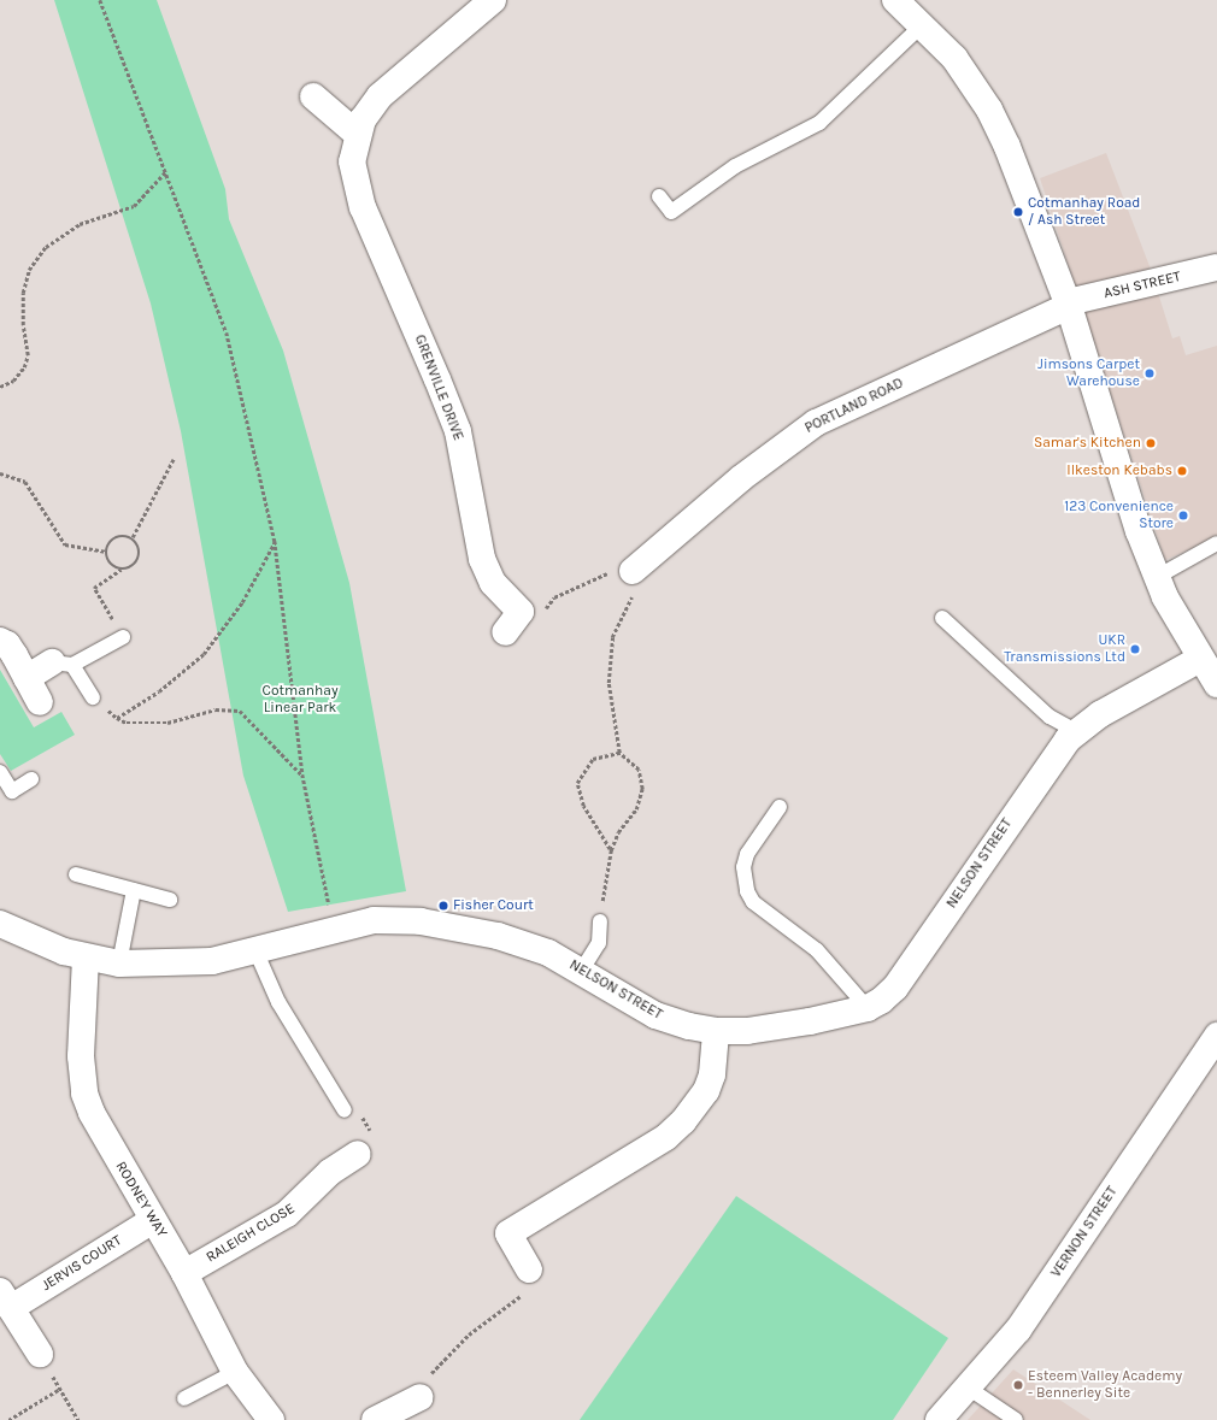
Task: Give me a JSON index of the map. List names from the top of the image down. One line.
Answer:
{"streets":{"street":["ASH STREET","GRENVILLE DRIVE","PORTLAND ROAD","NELSON STREET","RODNEY WAY","VERNON STREET","RALEIGH CLOSE","JERVIS COURT"]},"crossings":[["ASH STREET","PORTLAND ROAD"],["NELSON STREET","RODNEY WAY"],["RODNEY WAY","RALEIGH CLOSE"],["RODNEY WAY","JERVIS COURT"]],"parks":["Cotmanhay Linear Park"],"places":["Cotmanhay Road / Ash Street","Jimsons Carpet Warehouse","Samar's Kitchen","Ilkeston Kebabs","123 Convenience Store","UKR Transmissions Ltd","Fisher Court","Esteem Valley Academy - Bennerley Site"]}
